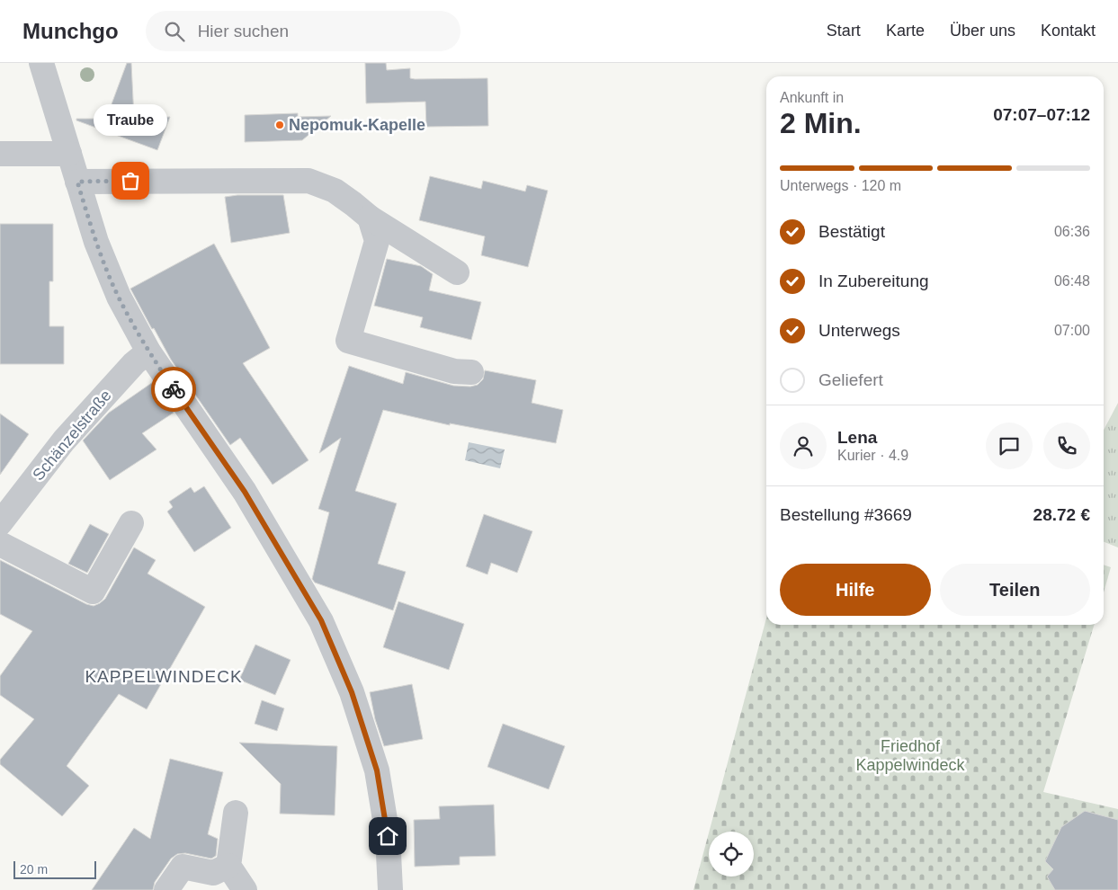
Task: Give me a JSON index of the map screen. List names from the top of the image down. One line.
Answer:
{"streets":{"street":["Schänzelstraße"]},"districts":["KAPPELWINDECK"],"parks":["Friedhof Kappelwindeck"],"places":["Nepomuk-Kapelle","Traube"],"scale_bar":"20 m","page":{"header":"Munchgo","search":"Hier suchen","nav":["Start","Karte","Über uns","Kontakt"],"heading":["2 Min.","Ankunft in","07:07–07:12"],"panel":["Lena","Kurier · 4.9","Bestellung #3669","28.72 €"],"bubble":"Traube","bar":"Unterwegs · 120 m","list":[["Bestätigt","06:36"],["In Zubereitung","06:48"],["Unterwegs","07:00"],"Geliefert"],"buttons":["Hilfe","Teilen"],"scale":"20 m"}}
